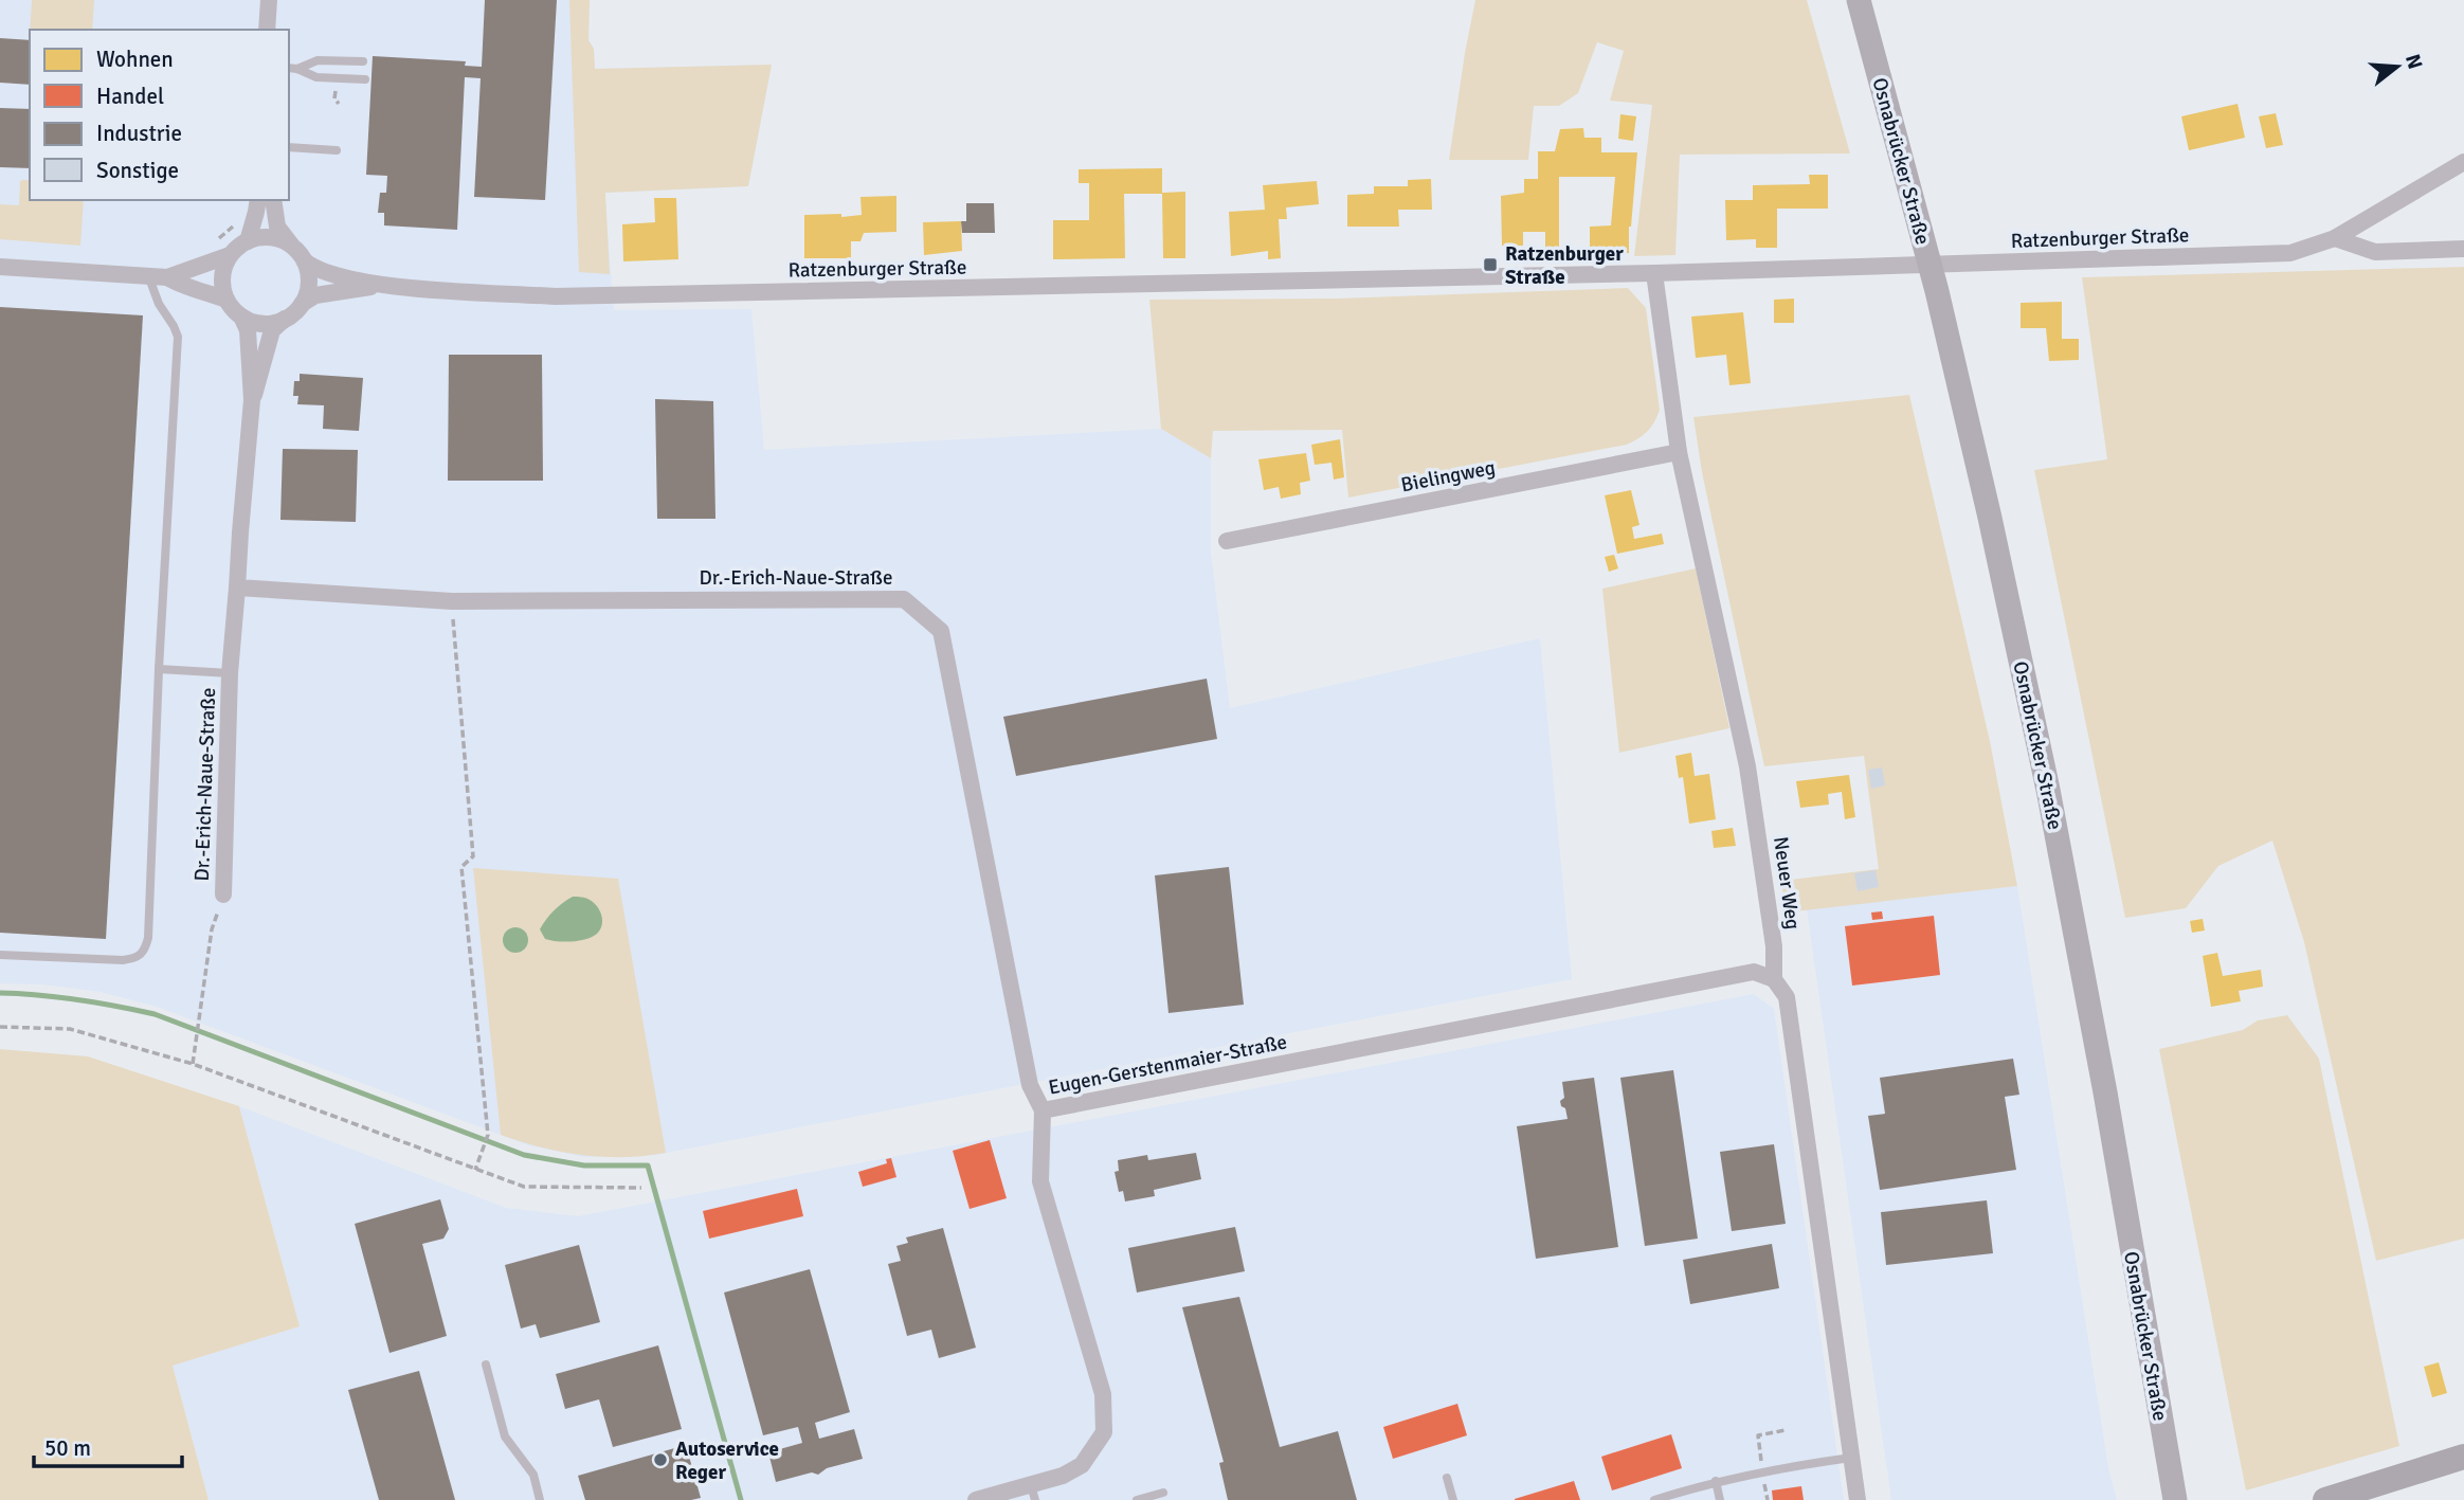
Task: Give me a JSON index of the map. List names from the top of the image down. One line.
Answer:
{"streets":{"main road":["Osnabrücker Straße"],"street":["Ratzenburger Straße","Bielingweg","Dr.-Erich-Naue-Straße","Neuer Weg","Eugen-Gerstenmaier-Straße"]},"crossings":[["Ratzenburger Straße","Neuer Weg"],["Bielingweg","Neuer Weg"],["Dr.-Erich-Naue-Straße","Eugen-Gerstenmaier-Straße"],["Neuer Weg","Eugen-Gerstenmaier-Straße"]],"places":{"transit":["Ratzenburger Straße"],"other":["Autoservice Reger"]},"legend":["Wohnen","Handel","Industrie","Sonstige"],"scale_bar":"50 m","north":"right"}
